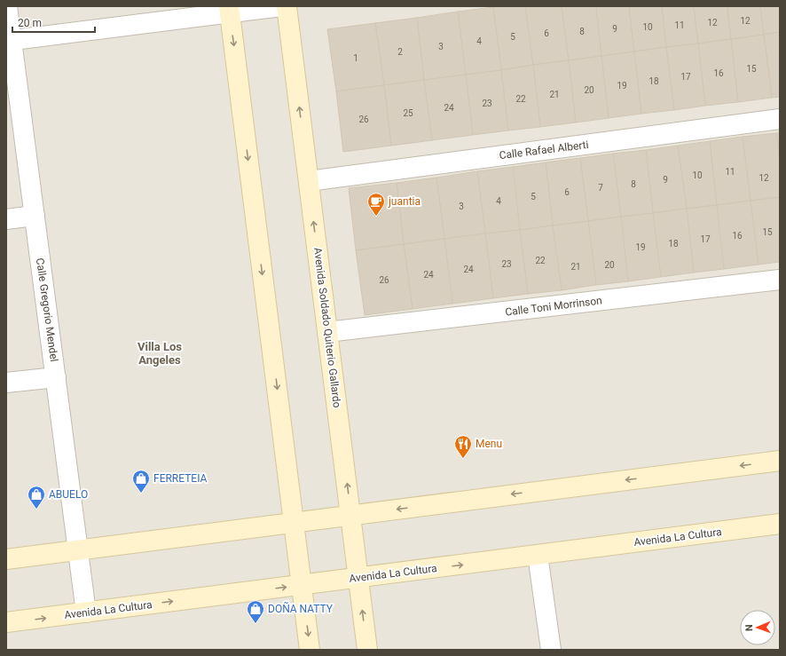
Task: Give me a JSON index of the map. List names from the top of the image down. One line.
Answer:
{"streets":{"main road":["Avenida Soldado Quiterio Gallardo","Avenida La Cultura"],"street":["Calle Rafael Alberti","Calle Toni Morrinson","Calle Gregorio Mendel"]},"crossings":[["Calle Rafael Alberti","Avenida Soldado Quiterio Gallardo"],["Calle Toni Morrinson","Avenida Soldado Quiterio Gallardo"],["Calle Gregorio Mendel","Avenida La Cultura"],["Avenida Soldado Quiterio Gallardo","Avenida La Cultura"]],"districts":["Villa Los Angeles"],"places":{"cafe":["juantia"],"restaurant":["Menu"],"shop":["FERRETEIA","ABUELO","DOÑA NATTY"]},"house_numbers":["12","12","11","10","9","8","6","5","4","3","2","1","15","16","17","18","19","20","21","22","23","24","25","26","11","10","12","9","8","7","6","5","4","3","15","16","17","18","19","22","23","20","21","24","24","26"],"scale_bar":"20 m","north":"left"}
